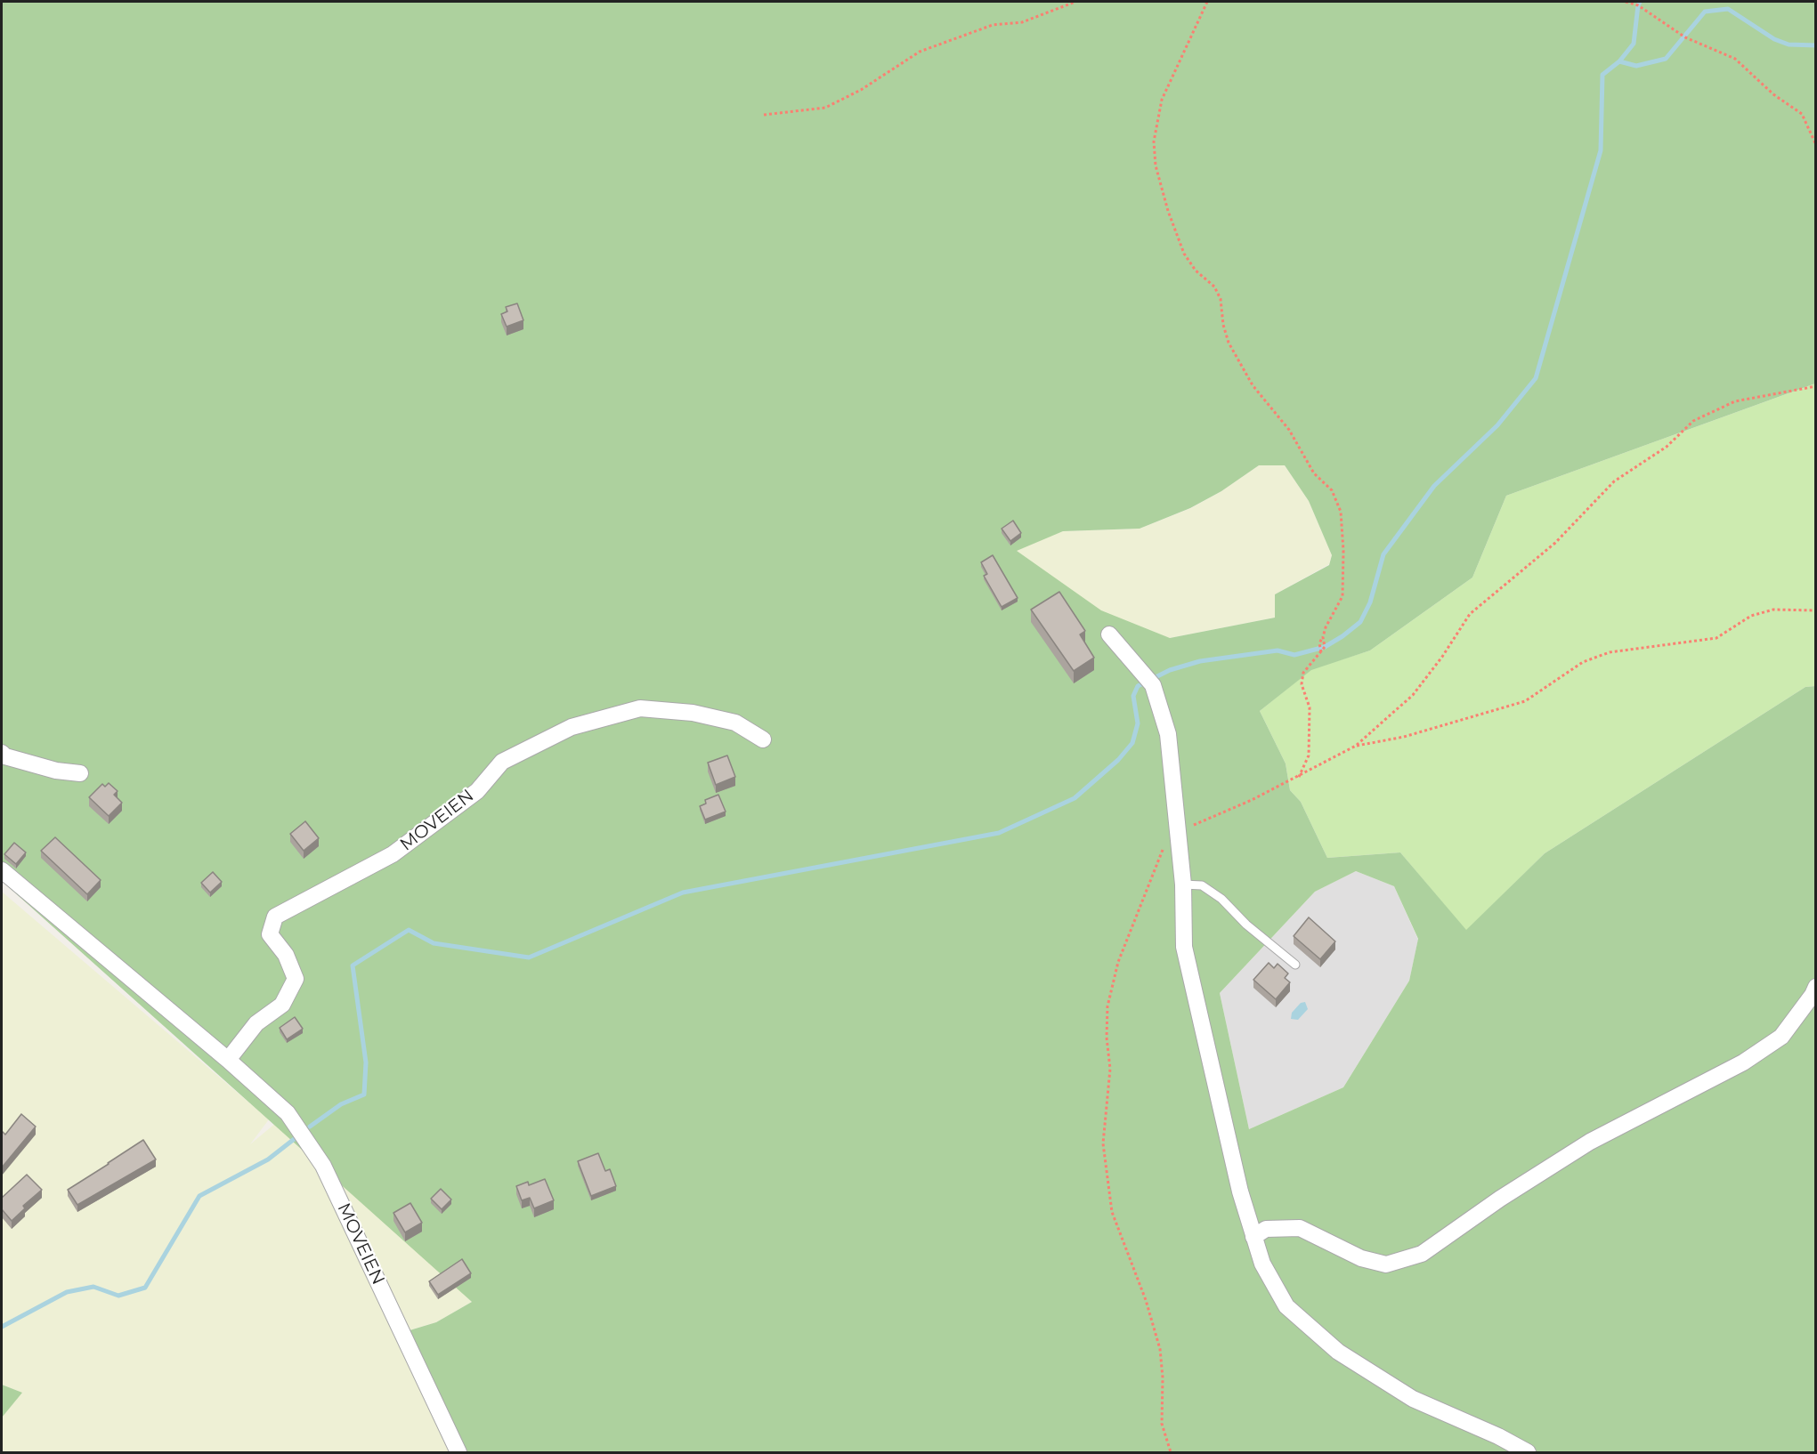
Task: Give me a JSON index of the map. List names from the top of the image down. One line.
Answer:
{"streets":{"street":["MOVEIEN"]}}
